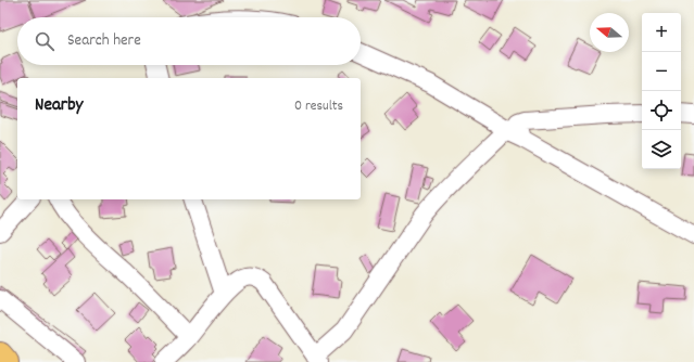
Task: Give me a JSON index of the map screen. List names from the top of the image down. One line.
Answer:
{"north":"left","page":{"map_buttons":["+","−"],"search":"Search here","heading":["Nearby","0 results"]}}
